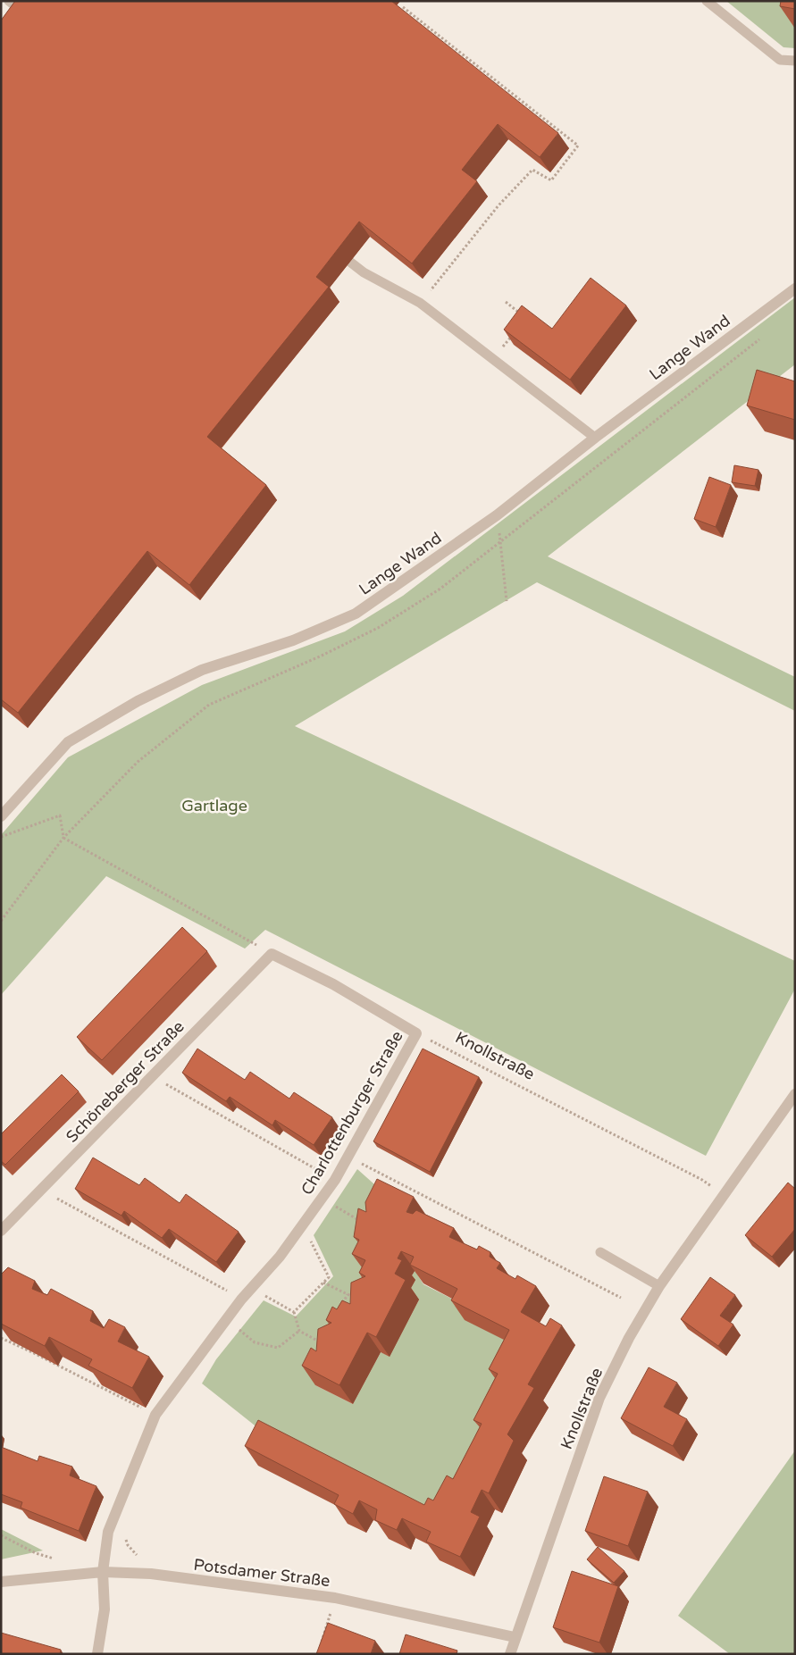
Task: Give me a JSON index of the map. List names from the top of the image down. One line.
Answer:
{"streets":{"street":["Lange Wand","Knollstraße","Schöneberger Straße","Charlottenburger Straße","Potsdamer Straße"]},"crossings":[["Knollstraße","Charlottenburger Straße"],["Knollstraße","Potsdamer Straße"],["Schöneberger Straße","Charlottenburger Straße"],["Charlottenburger Straße","Potsdamer Straße"]],"parks":["Gartlage"]}
